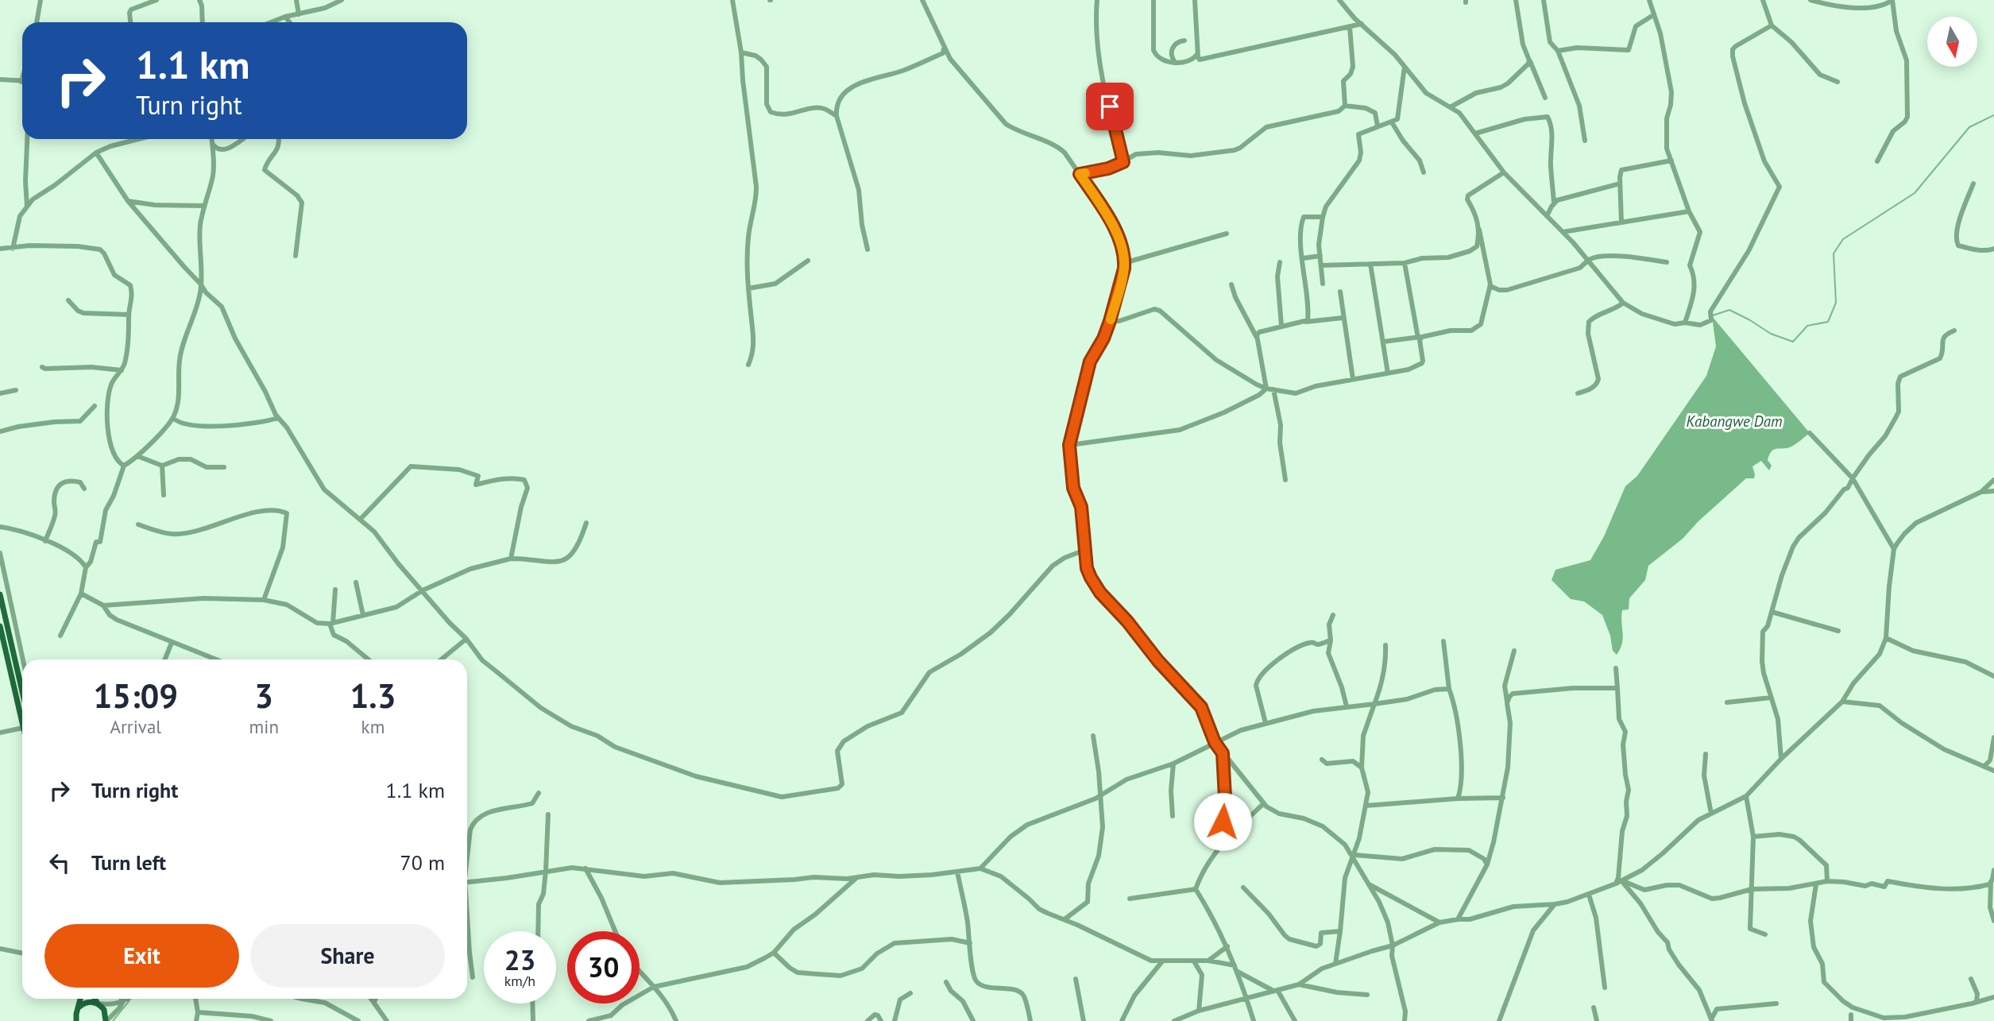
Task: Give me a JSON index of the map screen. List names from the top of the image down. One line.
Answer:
{"water":["Kabangwe Dam"],"north":"bottom","page":{"turn":["1.1 km","Turn right"],"eta":["15:09","Arrival","3","min","1.3","km"],"list":[{"name":"Turn right","value":"1.1 km"},{"name":"Turn left","value":"70 m"}],"buttons":["Exit","Share"],"speed":"23 km/h","limit":"30"}}
